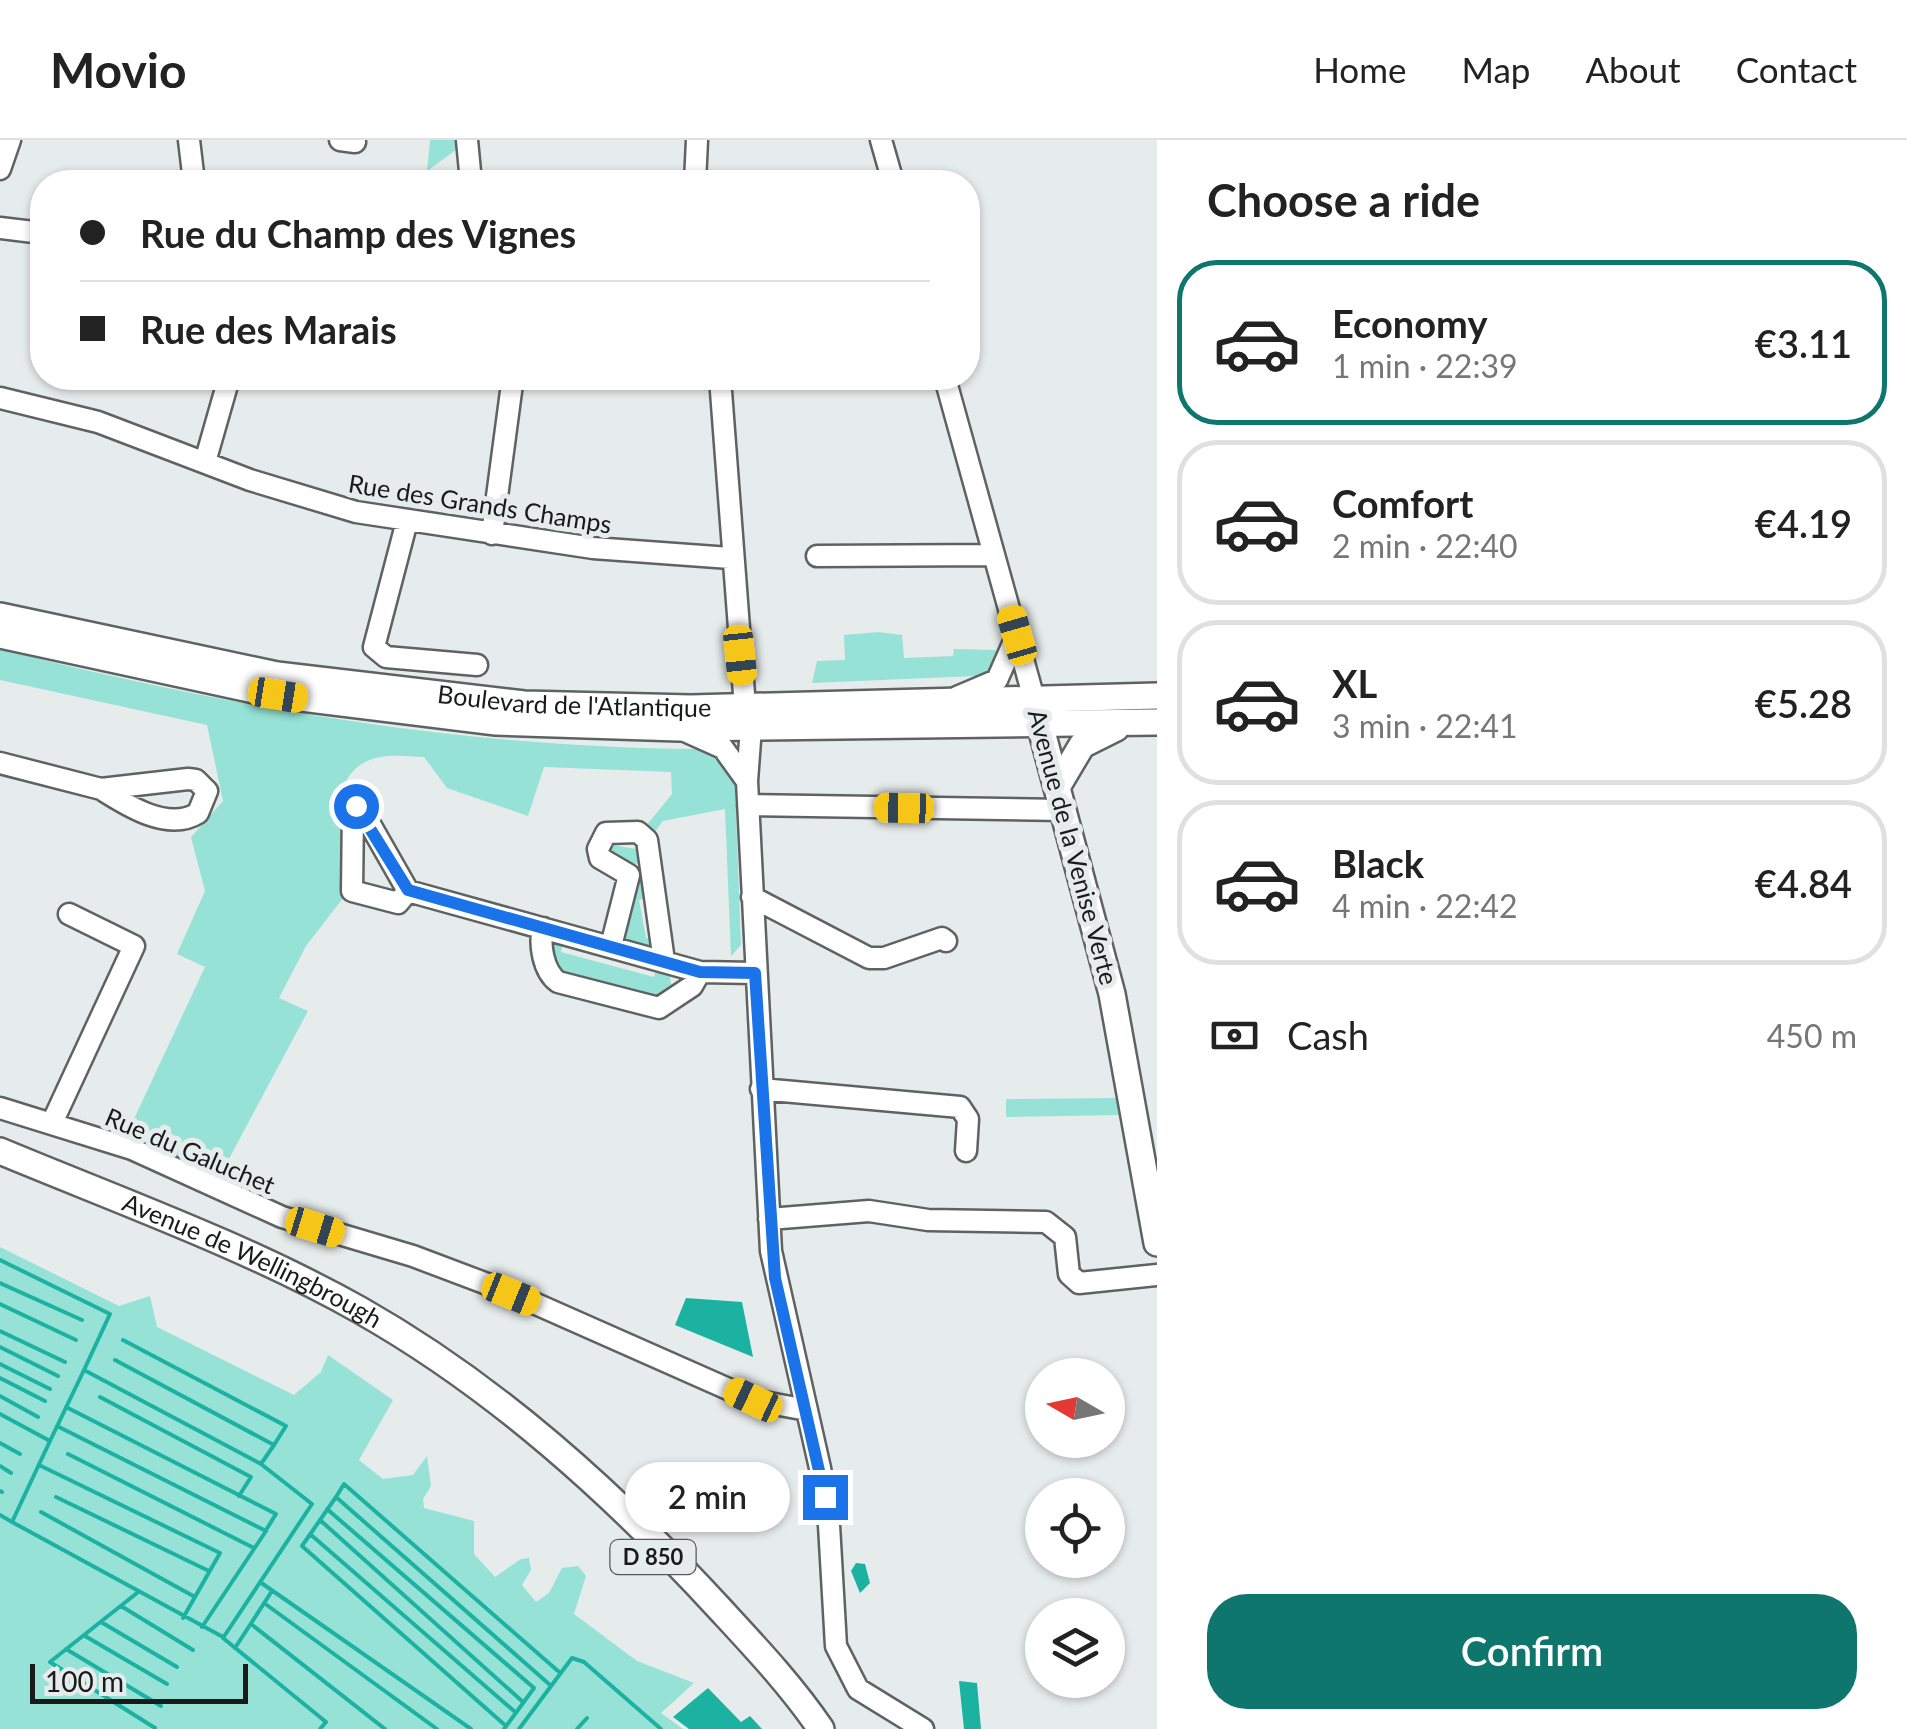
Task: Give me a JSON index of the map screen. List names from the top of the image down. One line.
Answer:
{"streets":{"main road":["Boulevard de l'Atlantique","Avenue de la Venise Verte","Avenue de Wellingbrough","D 850"],"street":["Rue des Grands Champs","Rue du Galuchet"]},"crossings":[["Boulevard de l'Atlantique","Avenue de la Venise Verte"]],"scale_bar":"100 m","north":"left","page":{"header":"Movio","nav":["Home","Map","About","Contact"],"heading":"Choose a ride","banner":["Rue du Champ des Vignes","Rue des Marais"],"list":[{"name":"Economy","note":"1 min · 22:39","value":"€3.11"},{"name":"Comfort","note":"2 min · 22:40","value":"€4.19"},{"name":"XL","note":"3 min · 22:41","value":"€5.28"},{"name":"Black","note":"4 min · 22:42","value":"€4.84"}],"pay":["Cash","450 m"],"bubble":"2 min","buttons":"Confirm","scale":"100 m"}}
